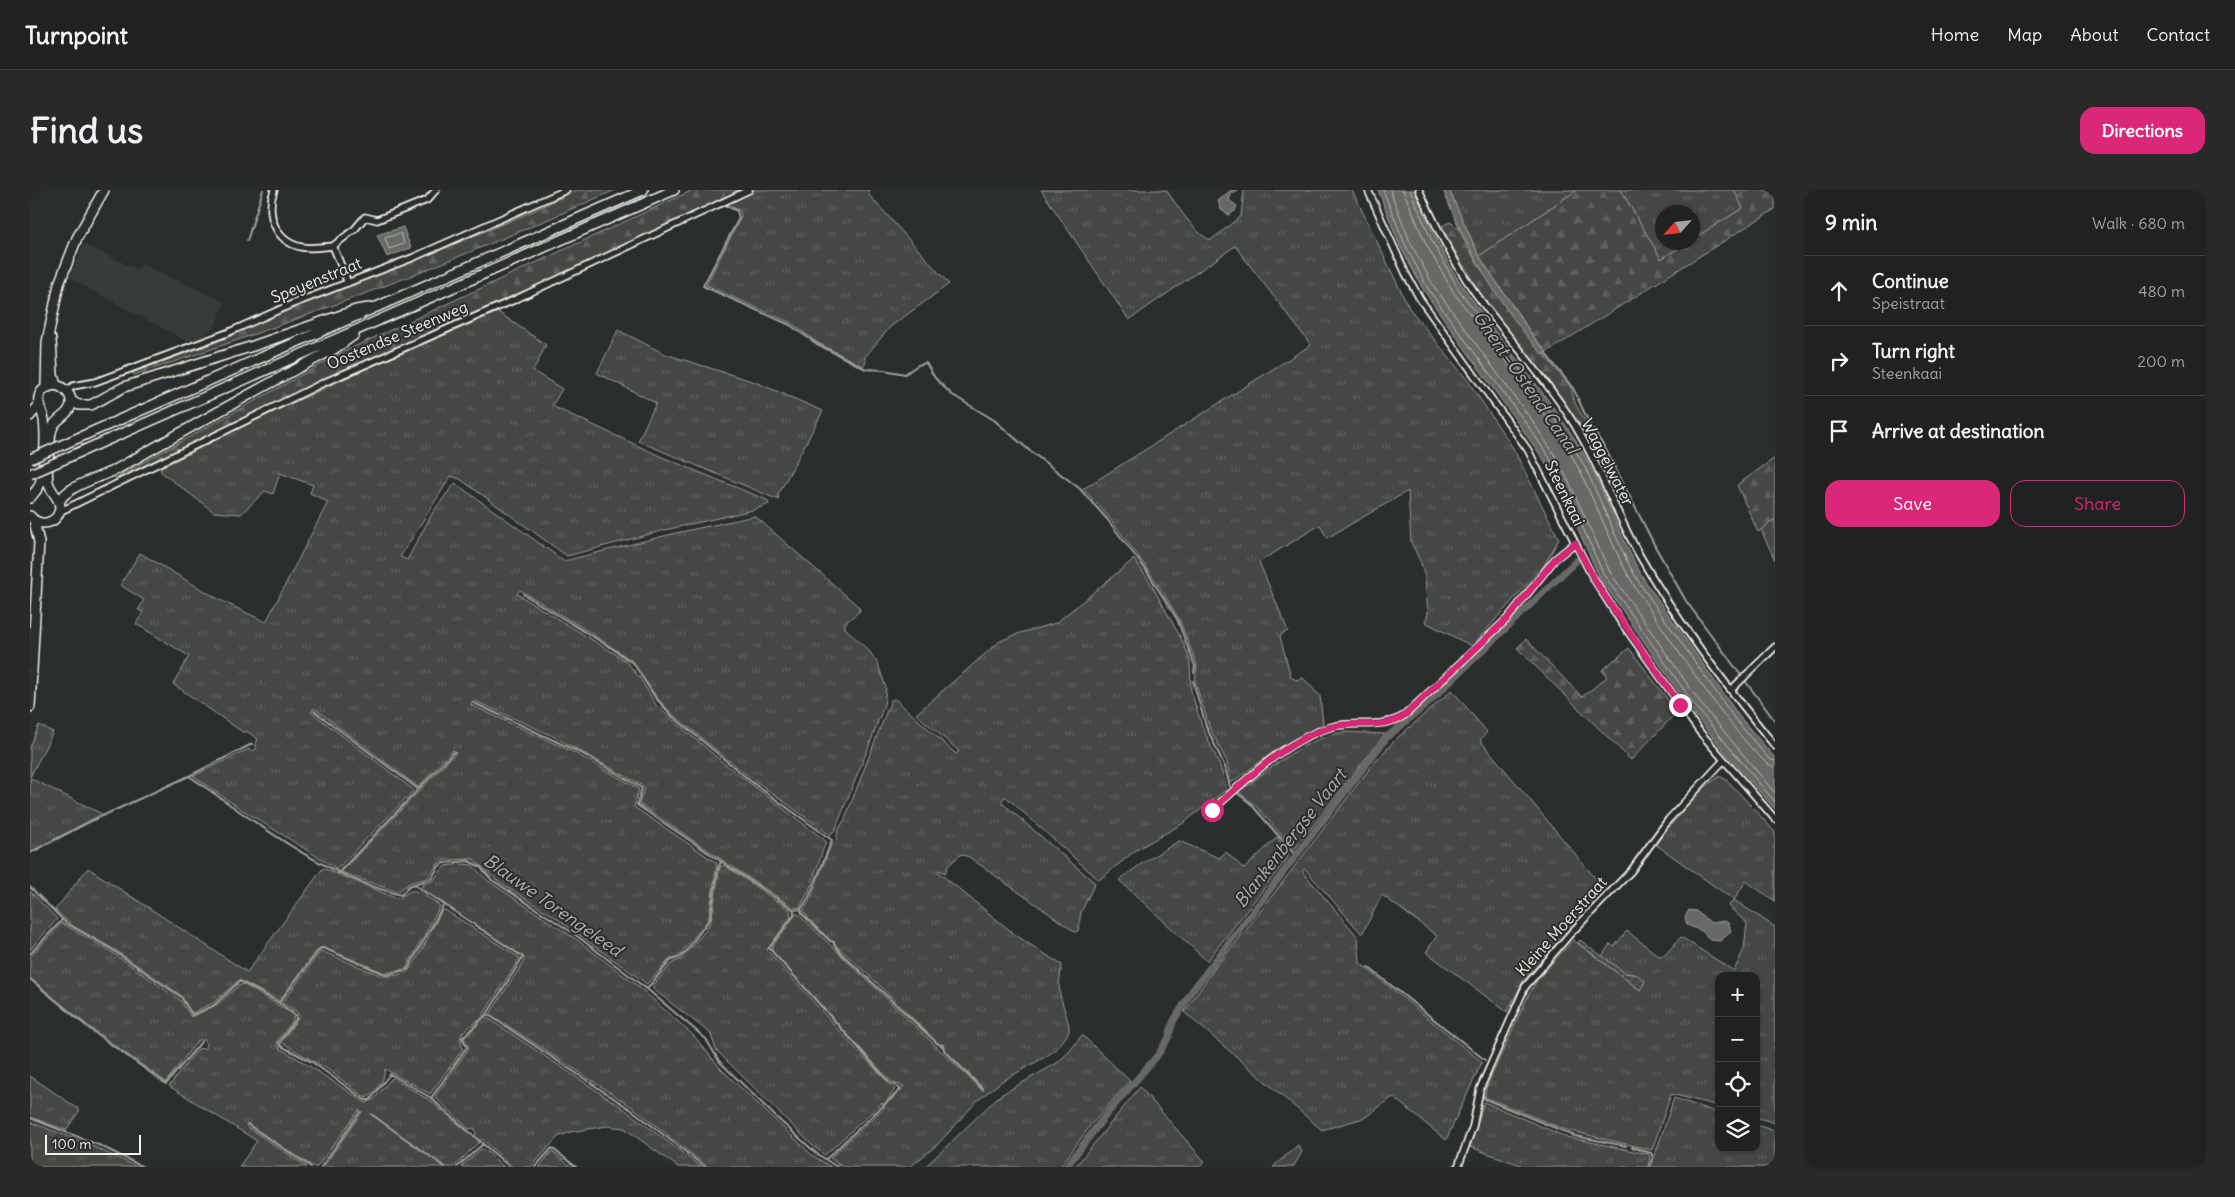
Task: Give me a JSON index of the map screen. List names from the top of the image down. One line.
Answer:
{"streets":{"main road":["Oostendse Steenweg"],"street":["Speyenstraat","Waggelwater","Steenkaai","Kleine Moerstraat"]},"crossings":[["Steenkaai","Kleine Moerstraat"]],"water":["Ghent–Ostend Canal","Blankenbergse Vaart","Blauwe Torengeleed"],"scale_bar":"100 m","north":"bottom left","page":{"header":"Turnpoint","nav":["Home","Map","About","Contact"],"buttons":["Directions",["Save","Share"]],"title":"Find us","heading":["9 min","Walk · 680 m"],"list":[["Continue","Speistraat","480 m"],["Turn right","Steenkaai","200 m"],"Arrive at destination"],"map_buttons":["+","−"],"scale":"100 m"}}
